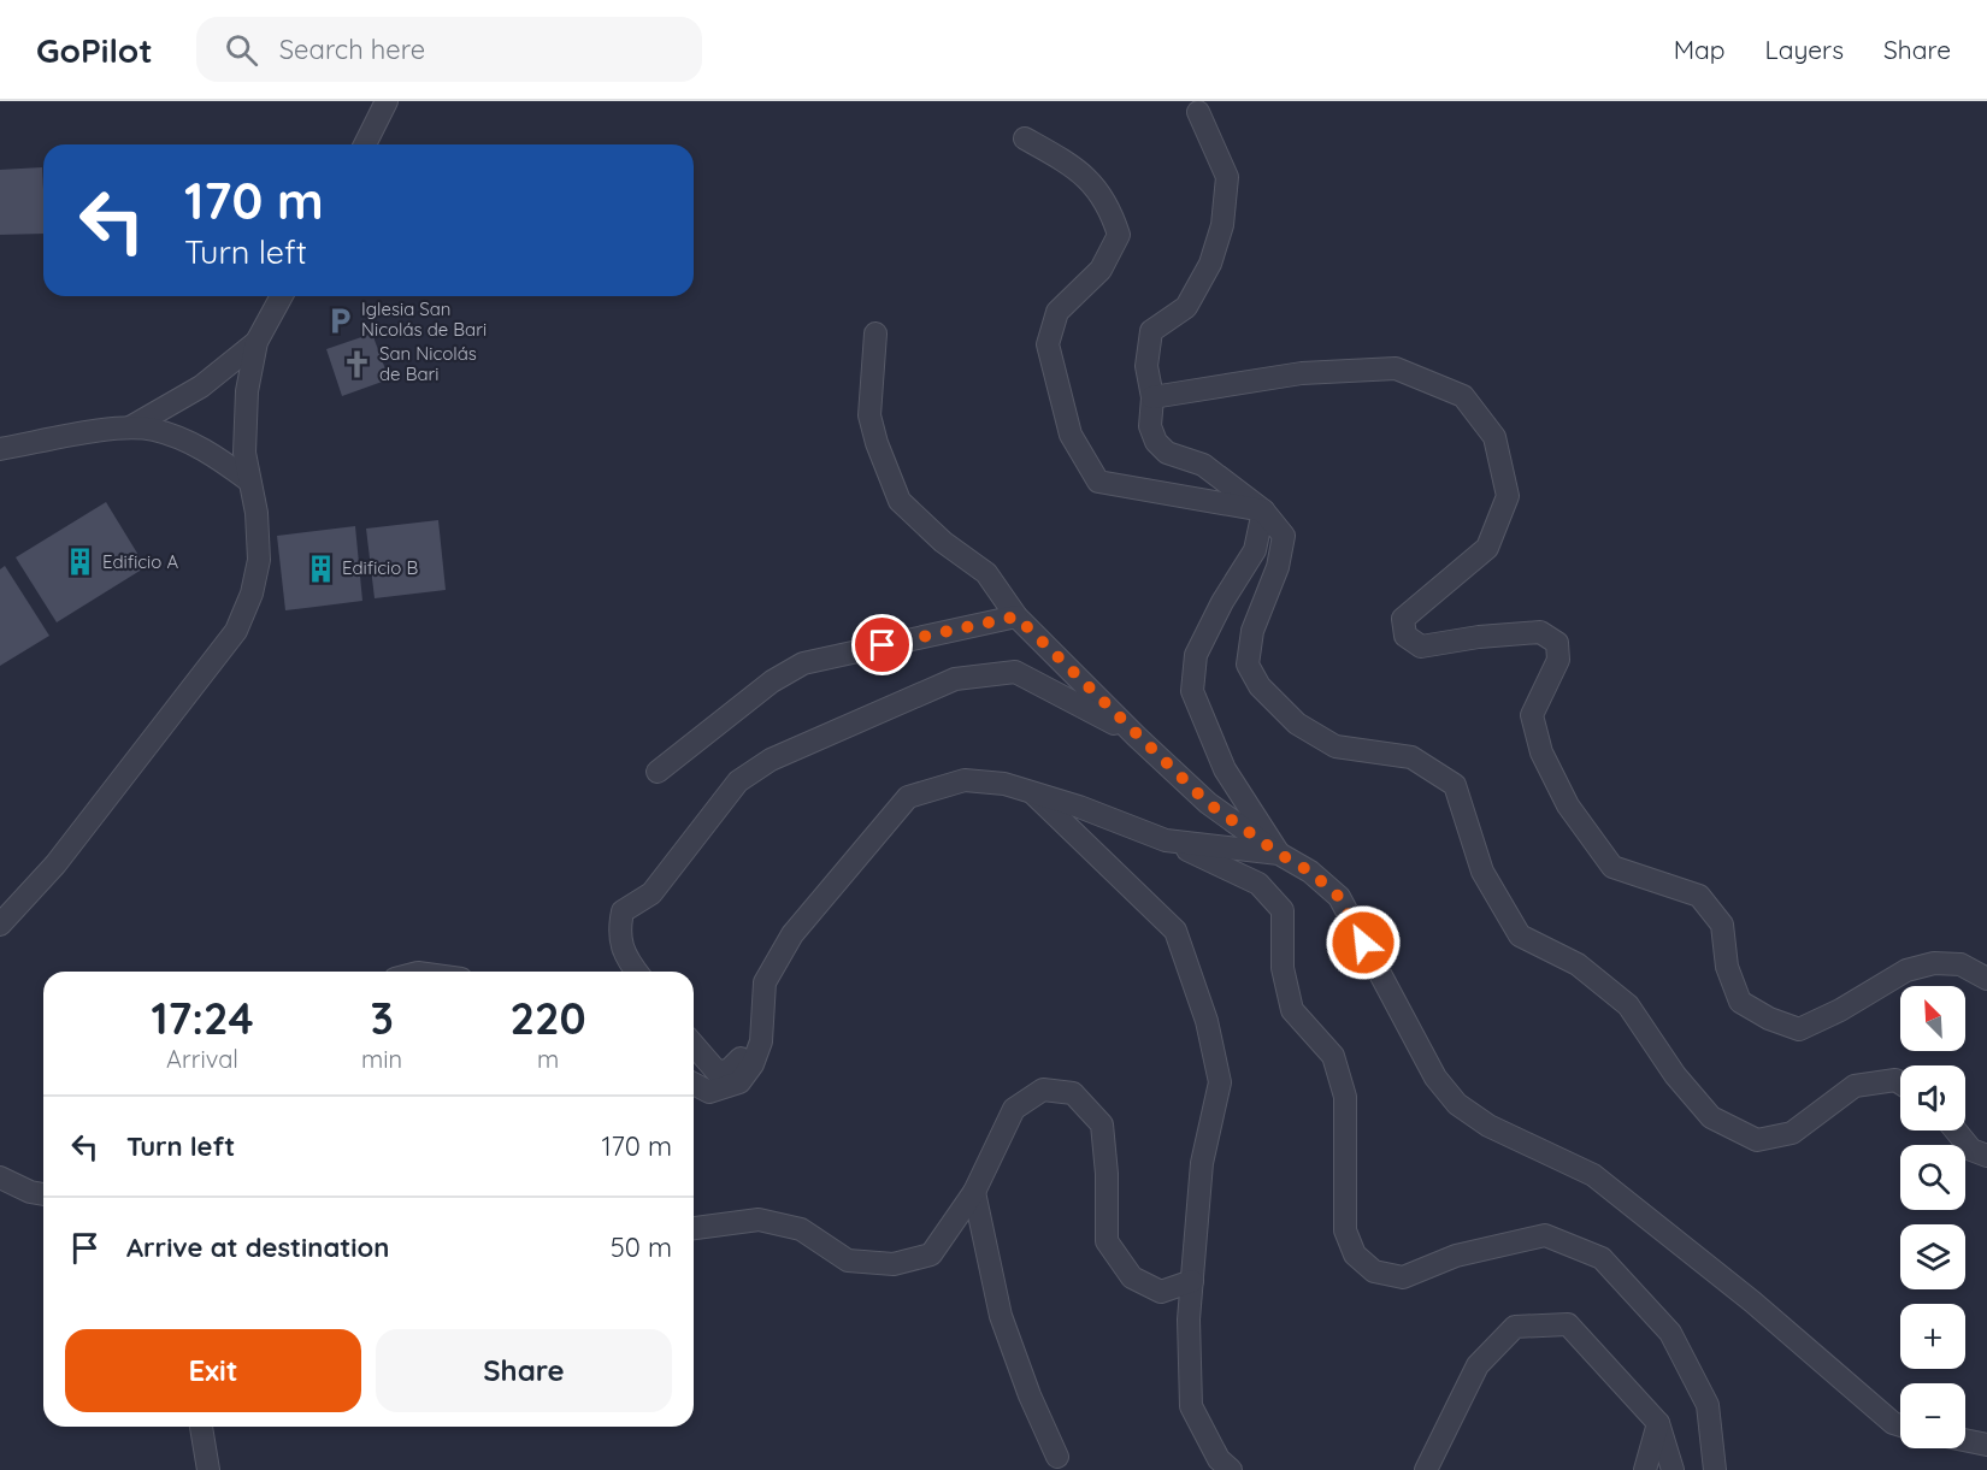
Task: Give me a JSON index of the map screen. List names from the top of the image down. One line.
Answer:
{"places":{"parking":["Iglesia San Nicolás de Bari"],"church":["San Nicolás de Bari"],"building":["Edificio A","Edificio B"]},"north":"top left","page":{"header":"GoPilot","search":"Search here","nav":["Map","Layers","Share"],"turn":["170 m","Turn left"],"eta":["17:24","Arrival","3","min","220","m"],"map_buttons":["+","−"],"list":[{"name":"Turn left","value":"170 m"},{"name":"Arrive at destination","value":"50 m"}],"buttons":["Exit","Share"]}}
